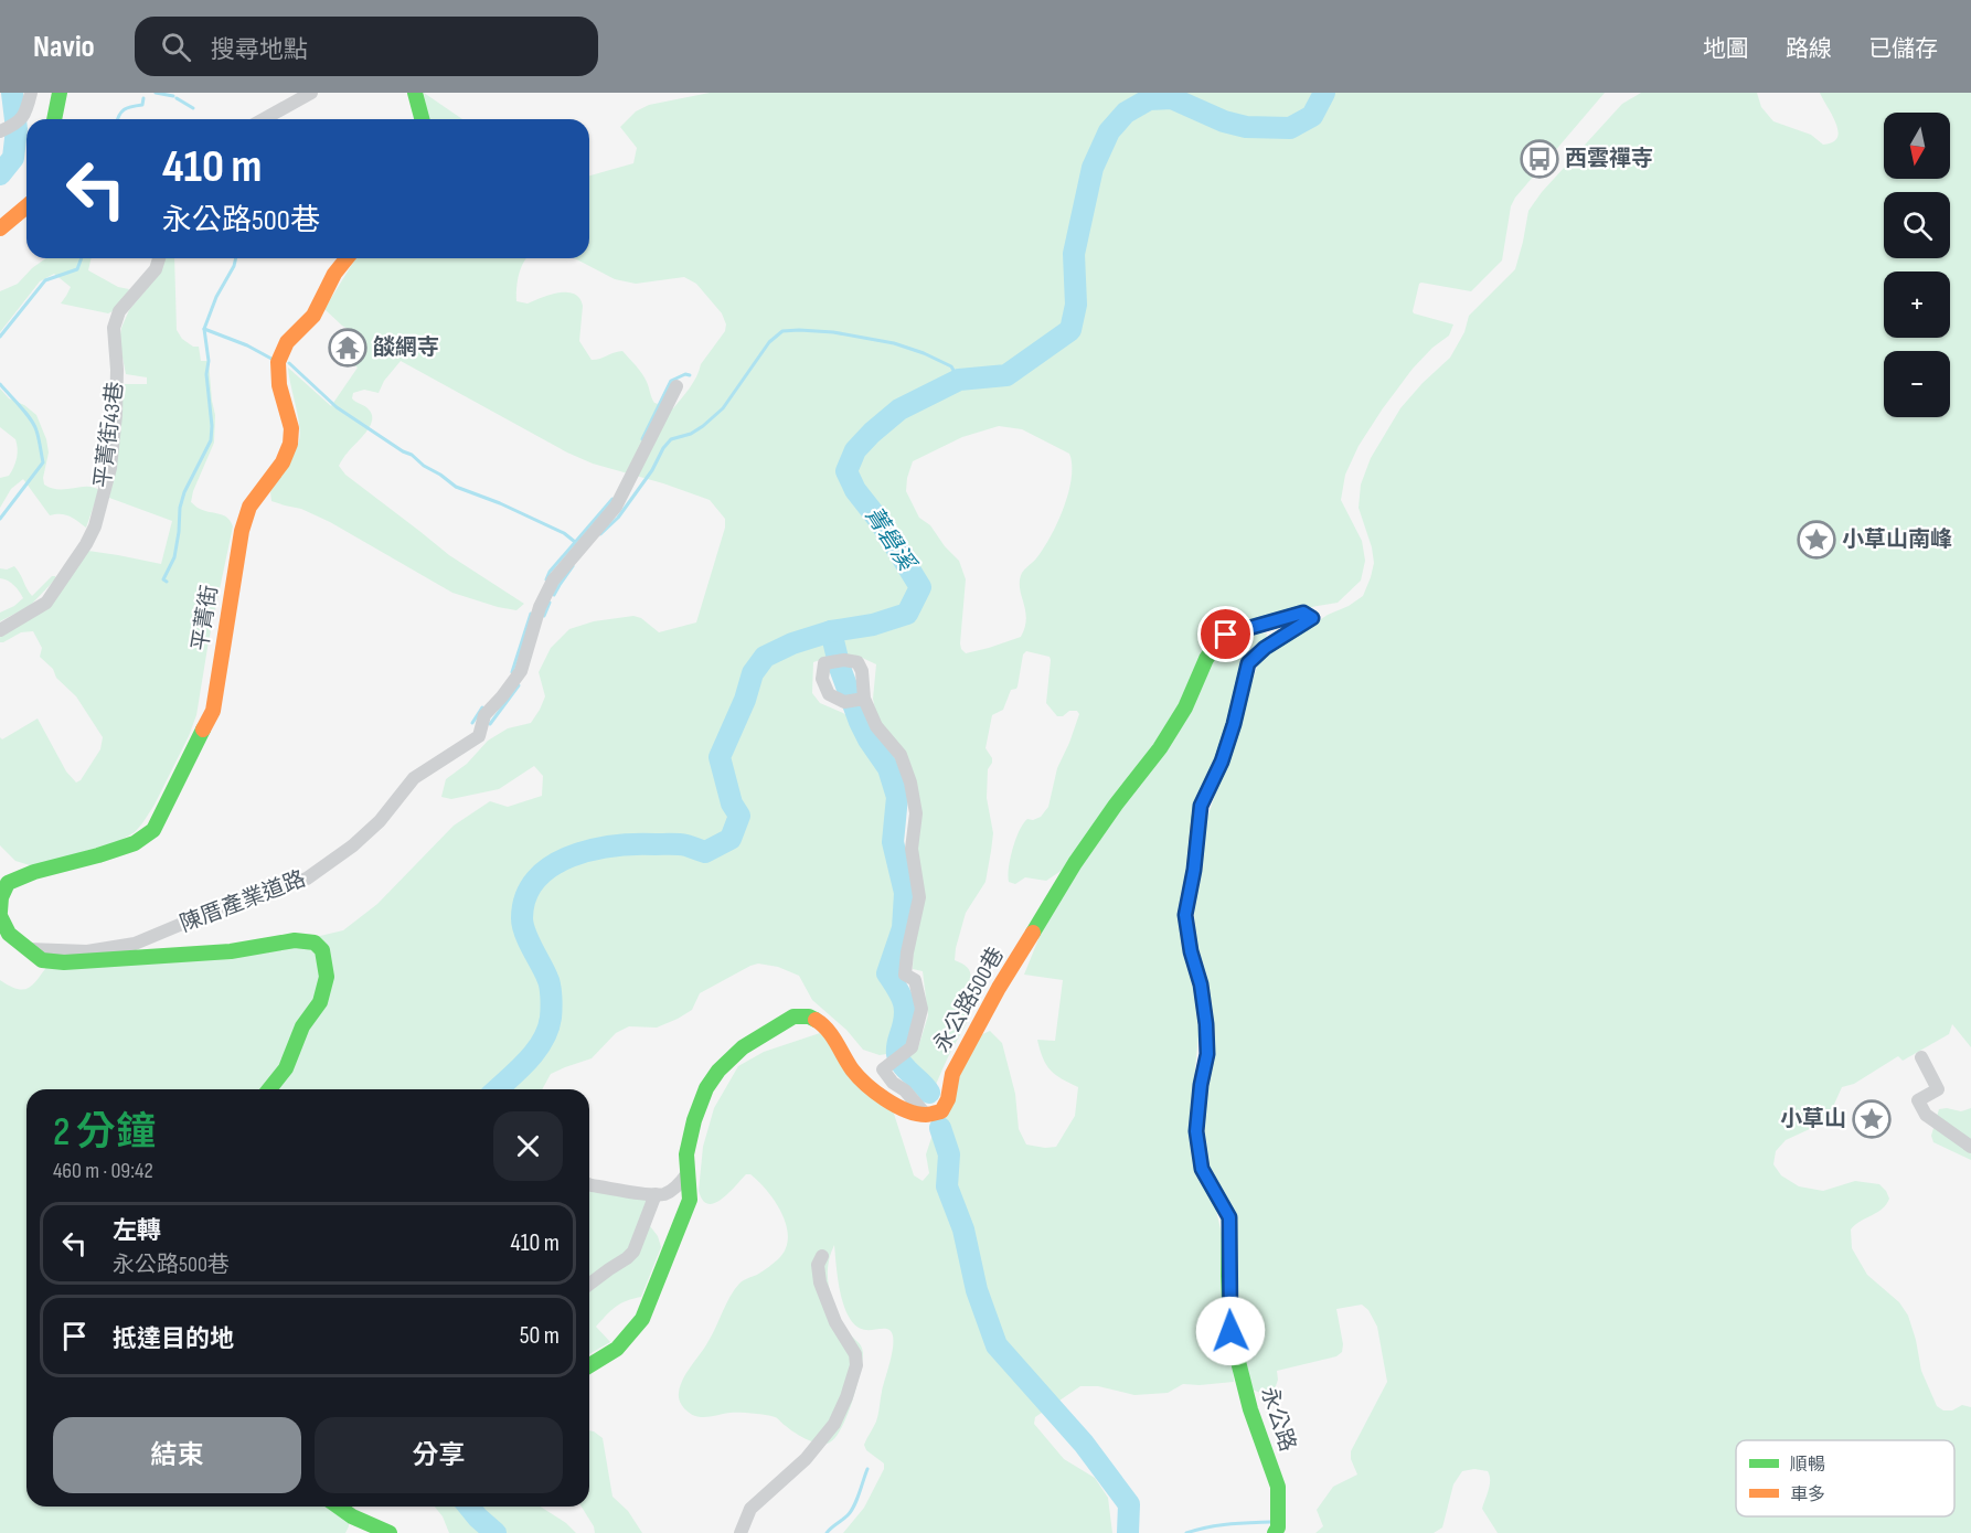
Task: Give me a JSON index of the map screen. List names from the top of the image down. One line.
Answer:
{"streets":{"street":["平菁街43巷","平菁街","陳厝產業道路","永公路500巷","永公路"]},"crossings":[["平菁街","陳厝產業道路"],["永公路500巷","永公路"]],"water":["菁礐溪"],"places":{"bus stop":["西雲禪寺"],"temple":["燄網寺"],"place":["小草山南峰","小草山"]},"legend":["順暢","車多"],"north":"bottom","page":{"header":"Navio","search":"搜尋地點","nav":["地圖","路線","已儲存"],"map_buttons":["+","−"],"turn":["410 m","永公路500巷"],"heading":["2 分鐘","460 m · 09:42"],"list":[{"name":"左轉","note":"永公路500巷","value":"410 m"},{"name":"抵達目的地","value":"50 m"}],"buttons":["結束","分享"]}}
